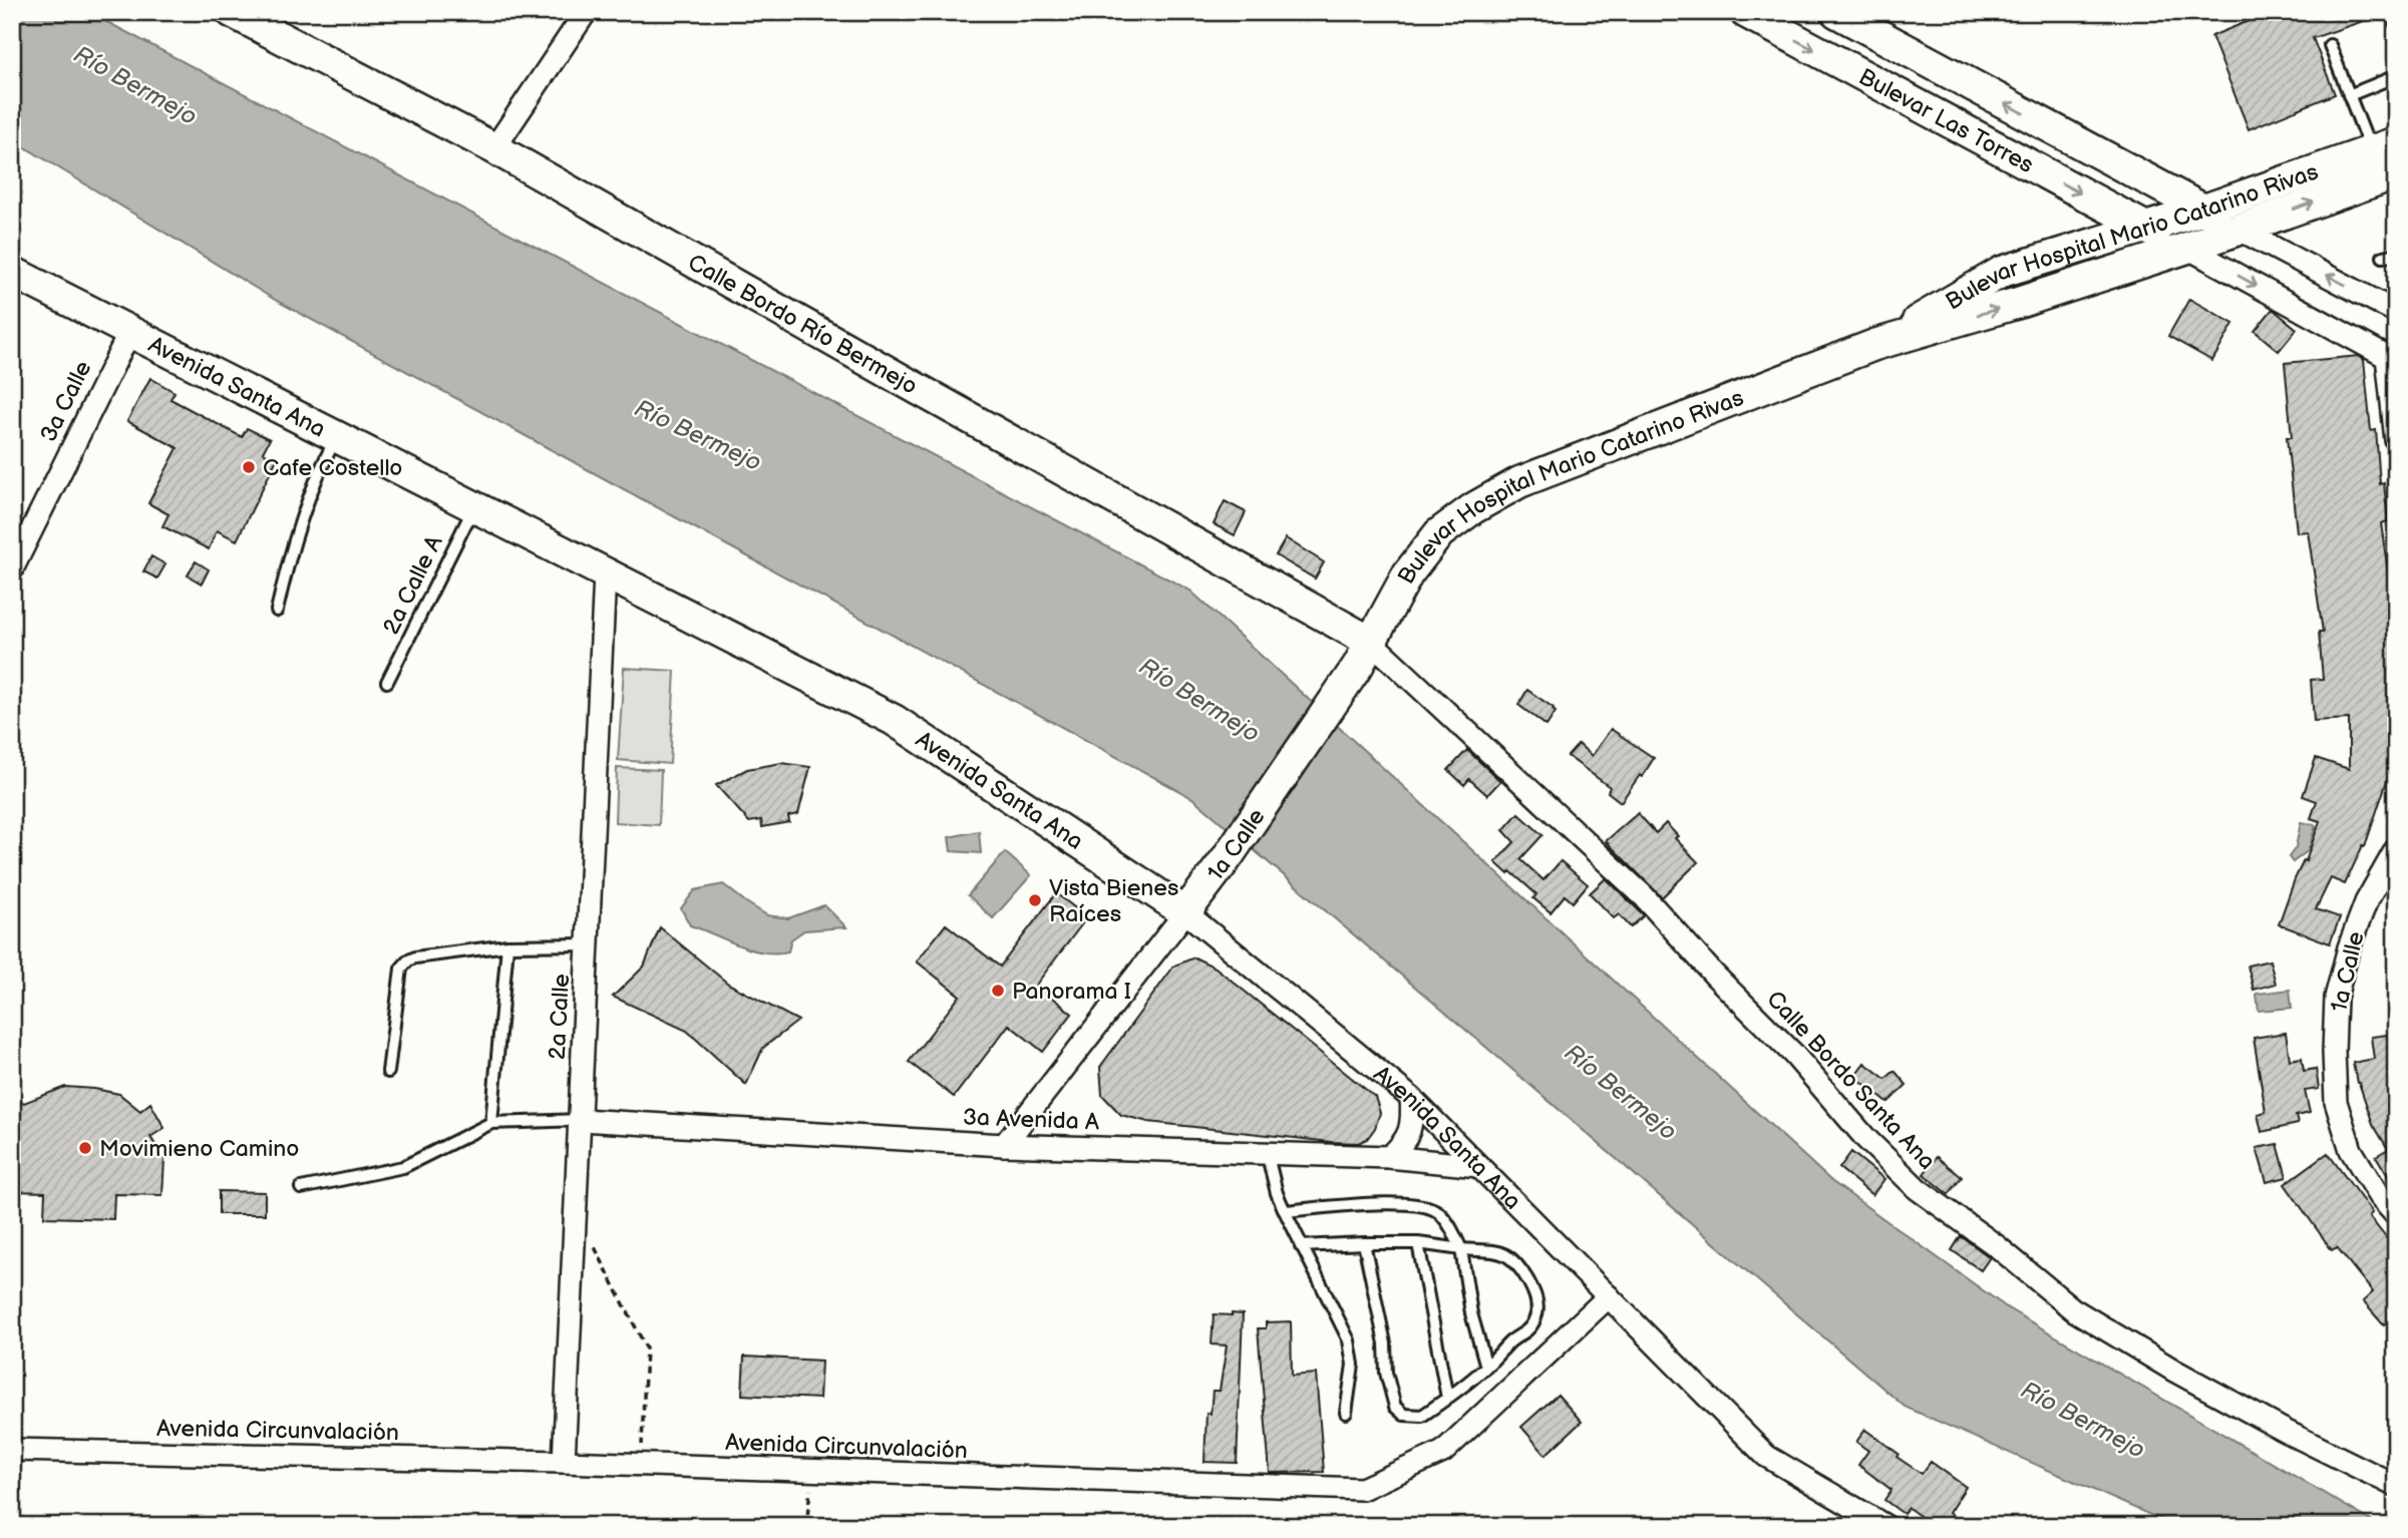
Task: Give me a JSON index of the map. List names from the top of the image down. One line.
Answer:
{"streets":{"main road":["Bulevar Las Torres","Bulevar Hospital Mario Catarino Rivas","Calle Bordo Río Bermejo","Avenida Santa Ana","1a Calle"],"street":["3a Calle","2a Calle","Calle Bordo Santa Ana","3a Avenida A","Avenida Circunvalación"],"lane":["2a Calle A"]},"crossings":[["Bulevar Las Torres","Bulevar Hospital Mario Catarino Rivas"],["Bulevar Hospital Mario Catarino Rivas","Calle Bordo Río Bermejo"],["Bulevar Hospital Mario Catarino Rivas","1a Calle"],["Bulevar Hospital Mario Catarino Rivas","Calle Bordo Santa Ana"],["Calle Bordo Río Bermejo","Calle Bordo Santa Ana"],["Avenida Santa Ana","3a Calle"],["Avenida Santa Ana","2a Calle A"],["Avenida Santa Ana","1a Calle"],["Avenida Santa Ana","2a Calle"],["Avenida Santa Ana","3a Avenida A"],["Avenida Santa Ana","Avenida Circunvalación"],["1a Calle","3a Avenida A"],["2a Calle","3a Avenida A"],["2a Calle","Avenida Circunvalación"]],"water":["Río Bermejo"],"places":["Cafe Costello","Vista Bienes Raíces","Panorama I","Movimieno Camino"]}
